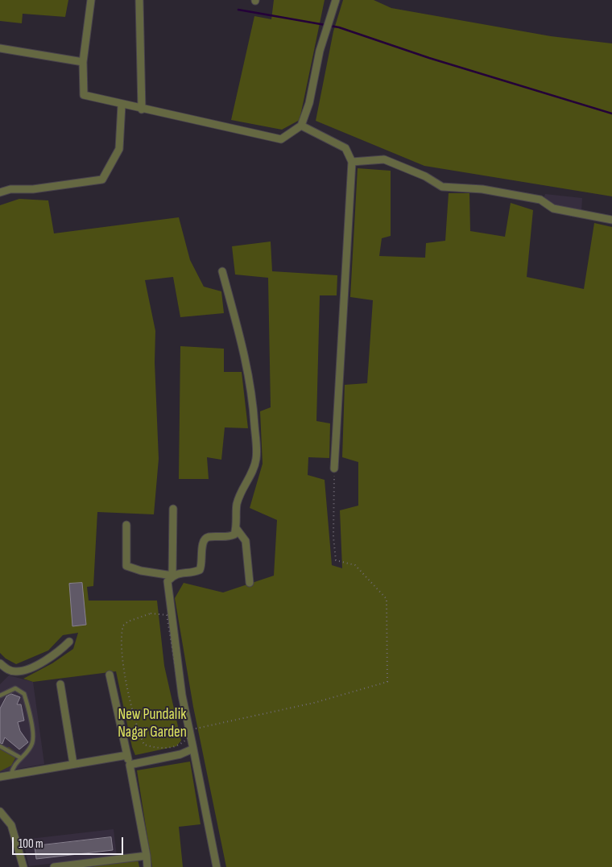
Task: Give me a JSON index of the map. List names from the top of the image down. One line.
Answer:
{"parks":["New Pundalik Nagar Garden"],"scale_bar":"100 m"}
